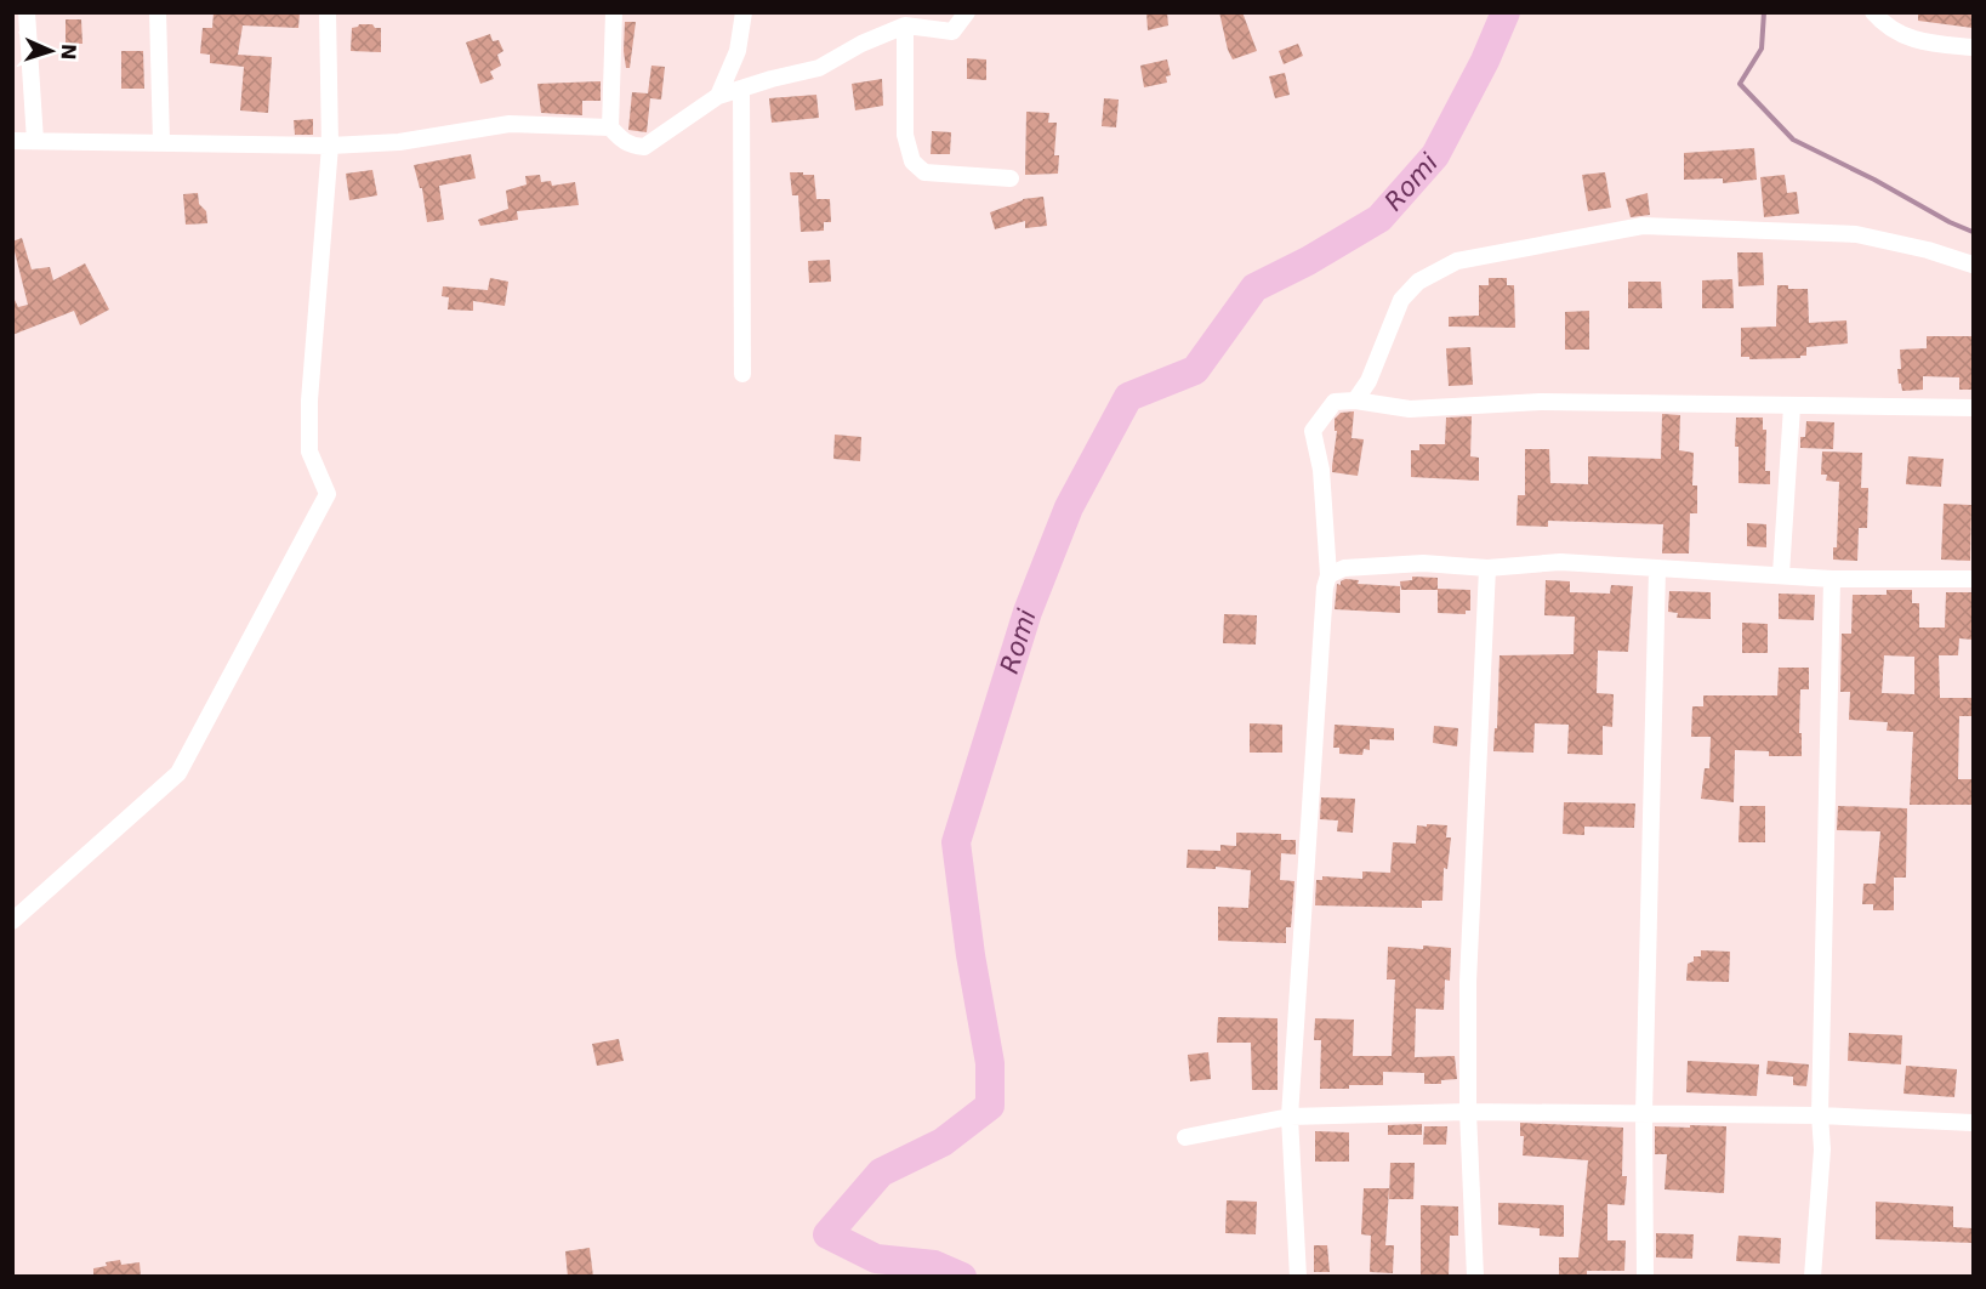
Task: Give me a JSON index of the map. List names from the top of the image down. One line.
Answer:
{"water":["Romi"],"north":"right"}
